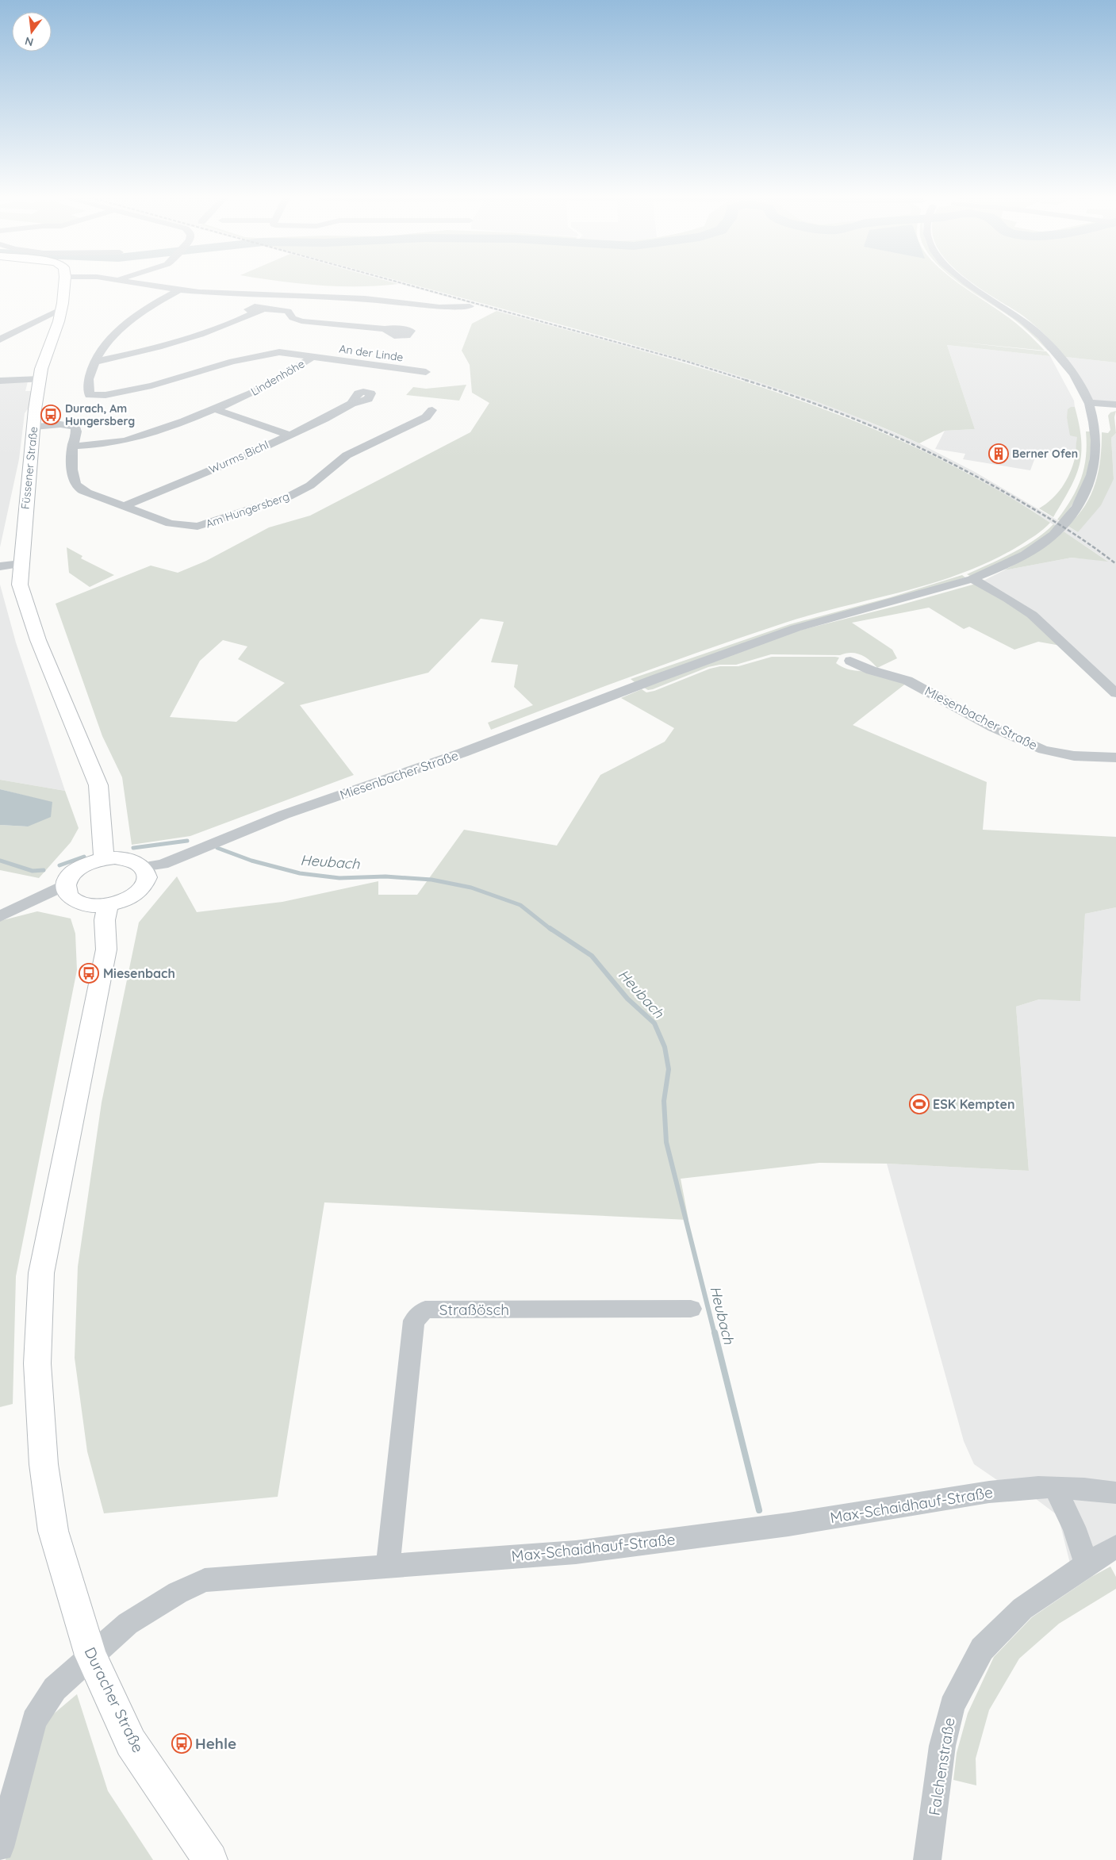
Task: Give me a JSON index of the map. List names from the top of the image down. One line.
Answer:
{"streets":{"main road":["Füssener Straße","Duracher Straße"],"street":["An der Linde","Lindenhöhe","Wurms Bichl","Am Hungersberg","Miesenbacher Straße","Straßösch","Max-Schaidhauf-Straße","Falchenstraße"]},"crossings":[["An der Linde","Lindenhöhe"],["Lindenhöhe","Am Hungersberg"],["Wurms Bichl","Am Hungersberg"],["Füssener Straße","Am Hungersberg"],["Füssener Straße","Miesenbacher Straße"],["Füssener Straße","Duracher Straße"],["Miesenbacher Straße","Duracher Straße"],["Straßösch","Max-Schaidhauf-Straße"],["Max-Schaidhauf-Straße","Duracher Straße"]],"water":["Heubach"],"places":{"bus stop":["Durach, Am Hungersberg","Miesenbach","Hehle"],"building":["Berner Ofen"],"sports":["ESK Kempten"]},"north":"bottom"}
